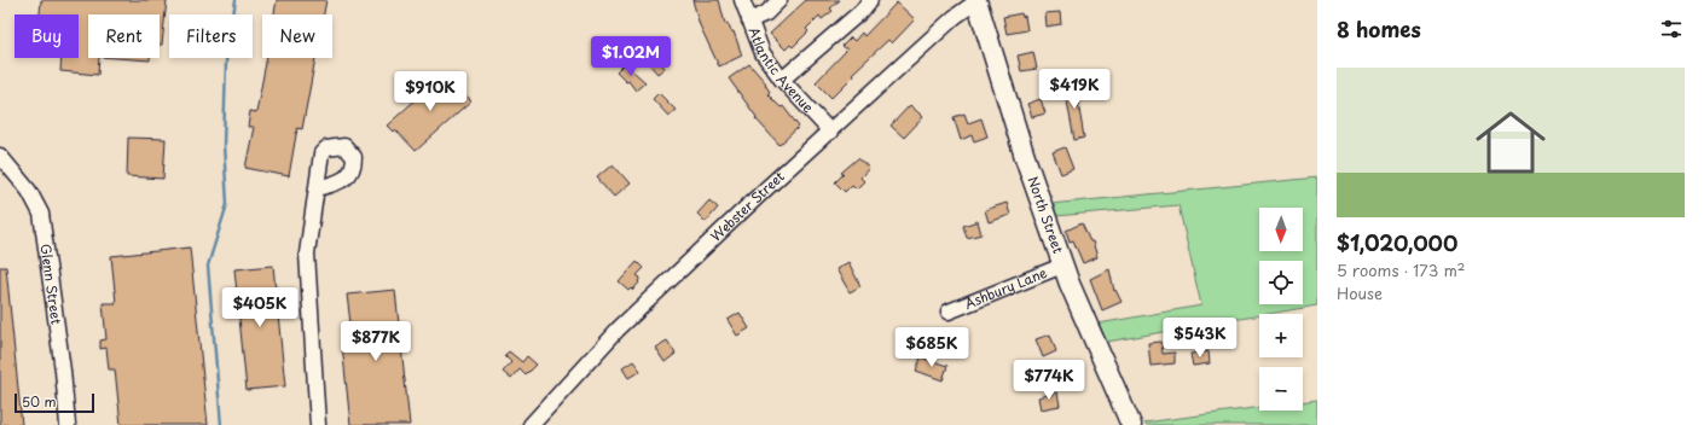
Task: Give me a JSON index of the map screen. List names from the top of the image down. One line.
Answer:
{"streets":{"main road":["North Street"],"street":["Atlantic Avenue","Webster Street","Glenn Street","Ashbury Lane"]},"crossings":[["Atlantic Avenue","Webster Street"],["Webster Street","North Street"],["North Street","Ashbury Lane"]],"scale_bar":"50 m","north":"bottom","page":{"heading":"8 homes","chip":["Buy","Rent","Filters","New"],"price":["$1.02M","$419K","$910K","$405K","$543K","$877K","$685K","$774K"],"list":[{"name":"$1,020,000","note":"5 rooms · 173 m² · House"}],"map_buttons":["+","−"],"scale":"50 m"}}
